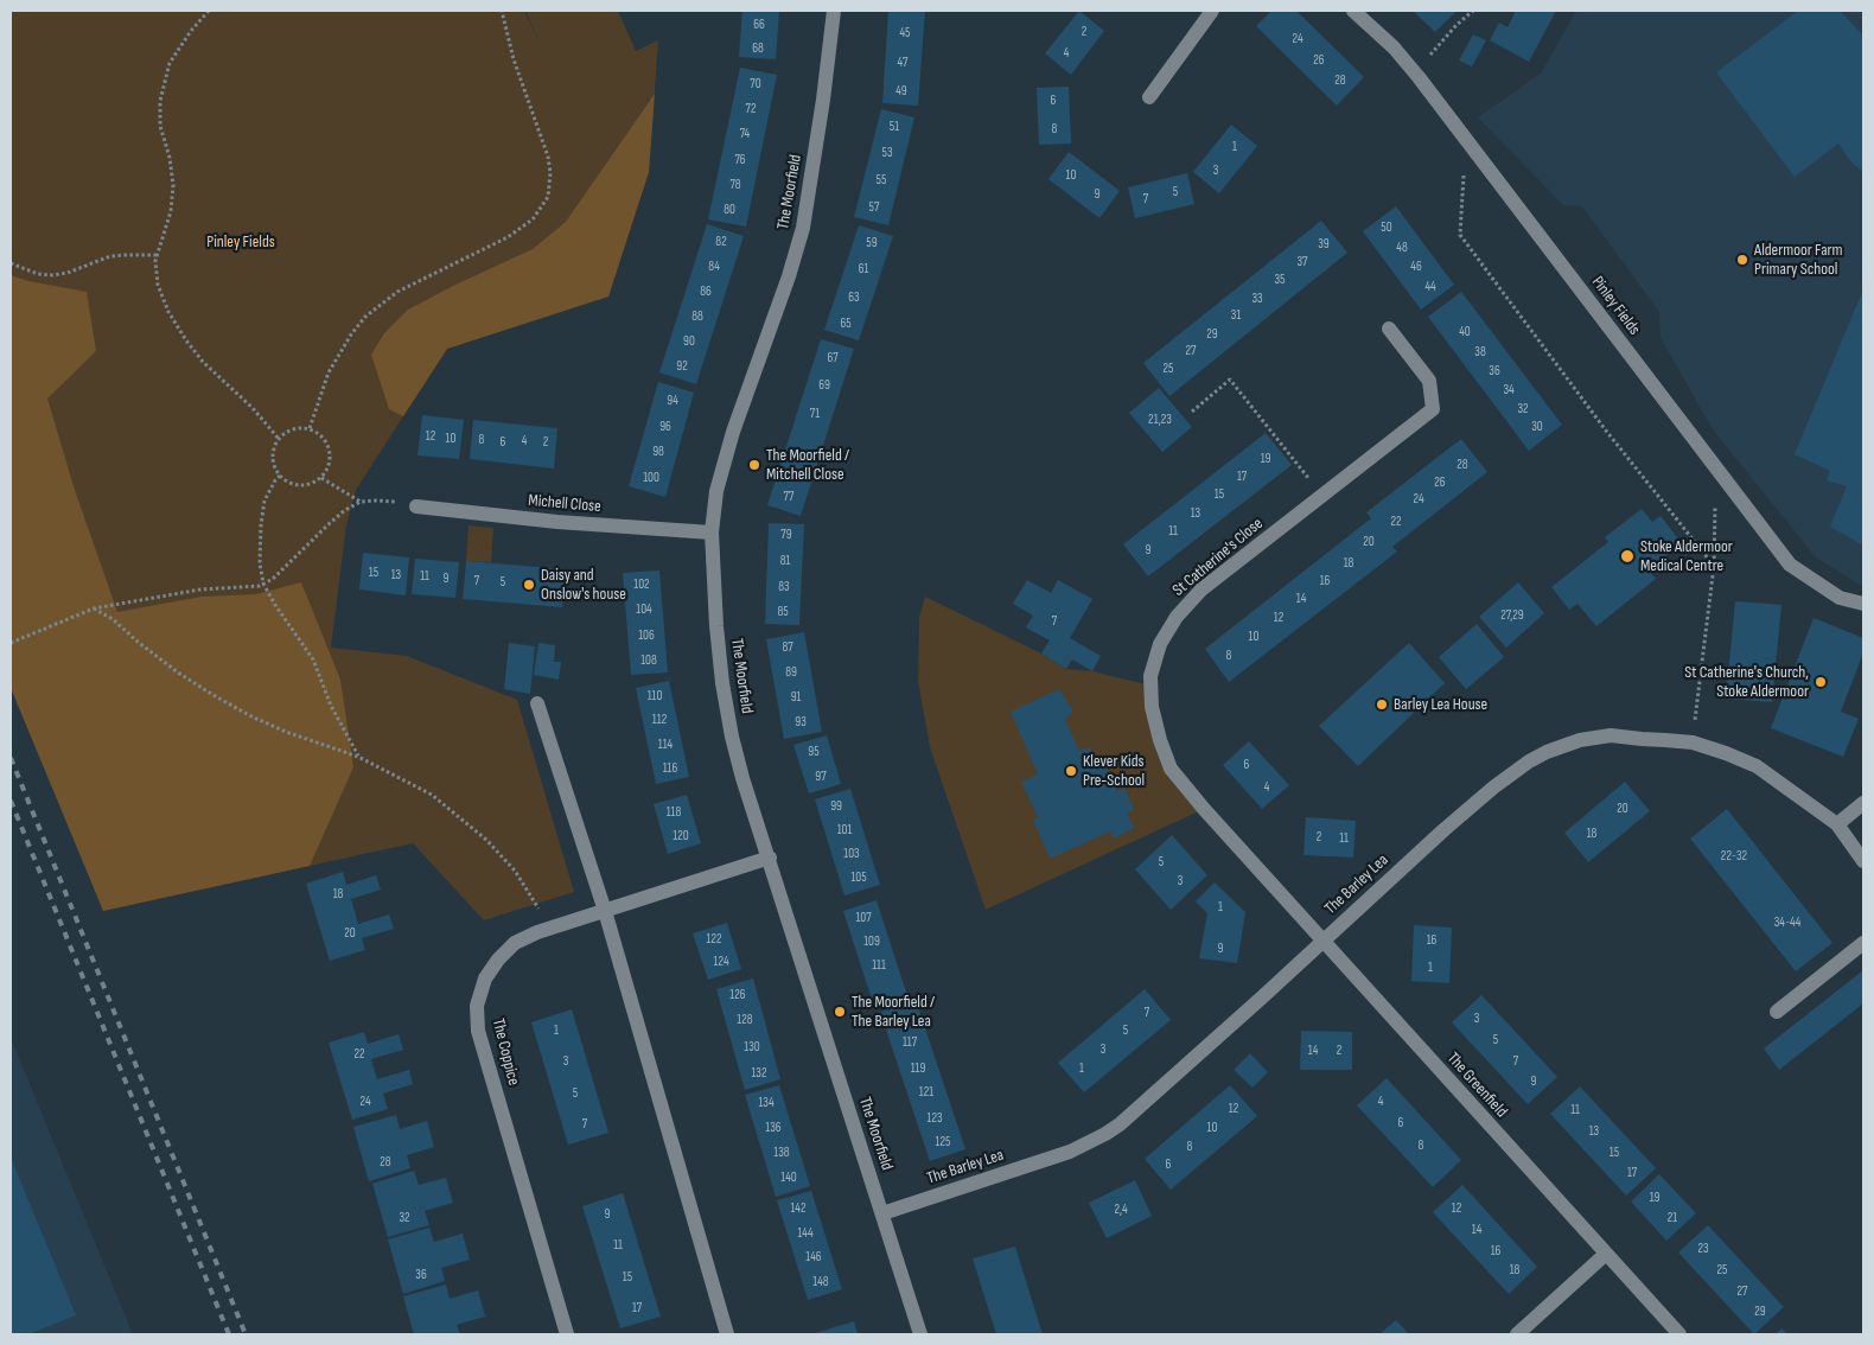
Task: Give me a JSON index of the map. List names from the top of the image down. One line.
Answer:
{"streets":{"street":["The Moorfield","Pinley Fields","Michell Close","St Catherine's Close","The Barley Lea","The Coppice","The Greenfield"]},"crossings":[["The Moorfield","Michell Close"],["The Moorfield","The Barley Lea"],["The Moorfield","The Coppice"],["St Catherine's Close","The Barley Lea"],["St Catherine's Close","The Greenfield"],["The Barley Lea","The Greenfield"]],"parks":["Pinley Fields"],"places":["Aldermoor Farm Primary School","The Moorfield / Mitchell Close","Stoke Aldermoor Medical Centre","Daisy and Onslow's house","St Catherine's Church, Stoke Aldermoor","Barley Lea House","Klever Kids Pre-School","The Moorfield / The Barley Lea"],"house_numbers":["66","2","45","24","68","4","26","47","28","70","49","6","72","51","8","74","1","53","76","3","10","55","78","5","9","7","57","80","50","82","59","39","48","37","84","46","61","35","44","86","63","33","31","88","65","40","29","90","27","38","67","92","25","36","69","34","94","32","71","21,23","96","30","12","10","8","4","6","2","98","19","28","17","100","26","15","77","24","13","22","11","79","20","9","81","18","15","13","11","9","7","16","5","102","83","14","104","85","27,29","12","7","106","10","87","8","108","89","110","91","112","93","114","95","6","116","97","4","99","20","118","101","18","120","2","11","103","22-32","5","105","3","18","1","107","34-44","20","122","16","109","9","124","111","1","126","7","3","128","1","5","5","117","130","3","14","2","22","3","7","119","1","132","9","121","5","24","4","134","12","11","123","6","7","136","10","13","125","8","8","138","15","28","6","17","140","19","142","12","2,4","9","32","21","14","144","11","23","16","146","18","25","36","15","148","27","17","29"]}
